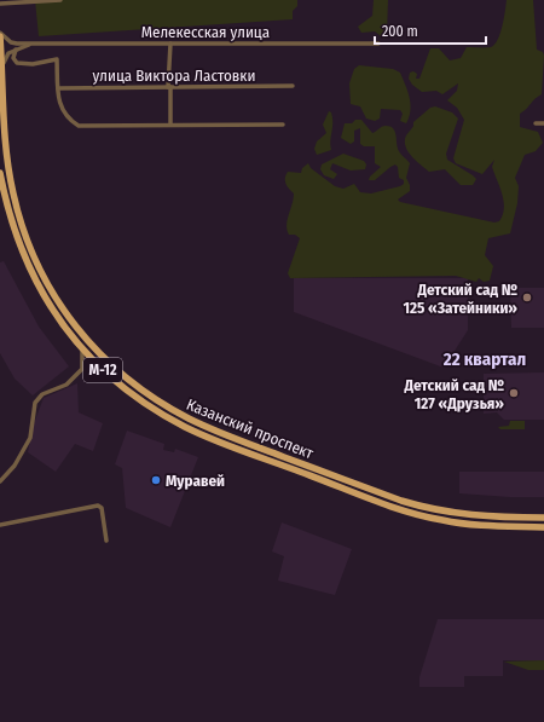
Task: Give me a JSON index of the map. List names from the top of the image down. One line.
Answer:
{"streets":{"main road":["М-12","Казанский проспект"],"street":["Мелекесская улица","улица Виктора Ластовки"]},"districts":["22 квартал"],"places":["Детский сад № 125 «Затейники»","Детский сад № 127 «Друзья»","Муравей"],"scale_bar":"200 m"}
